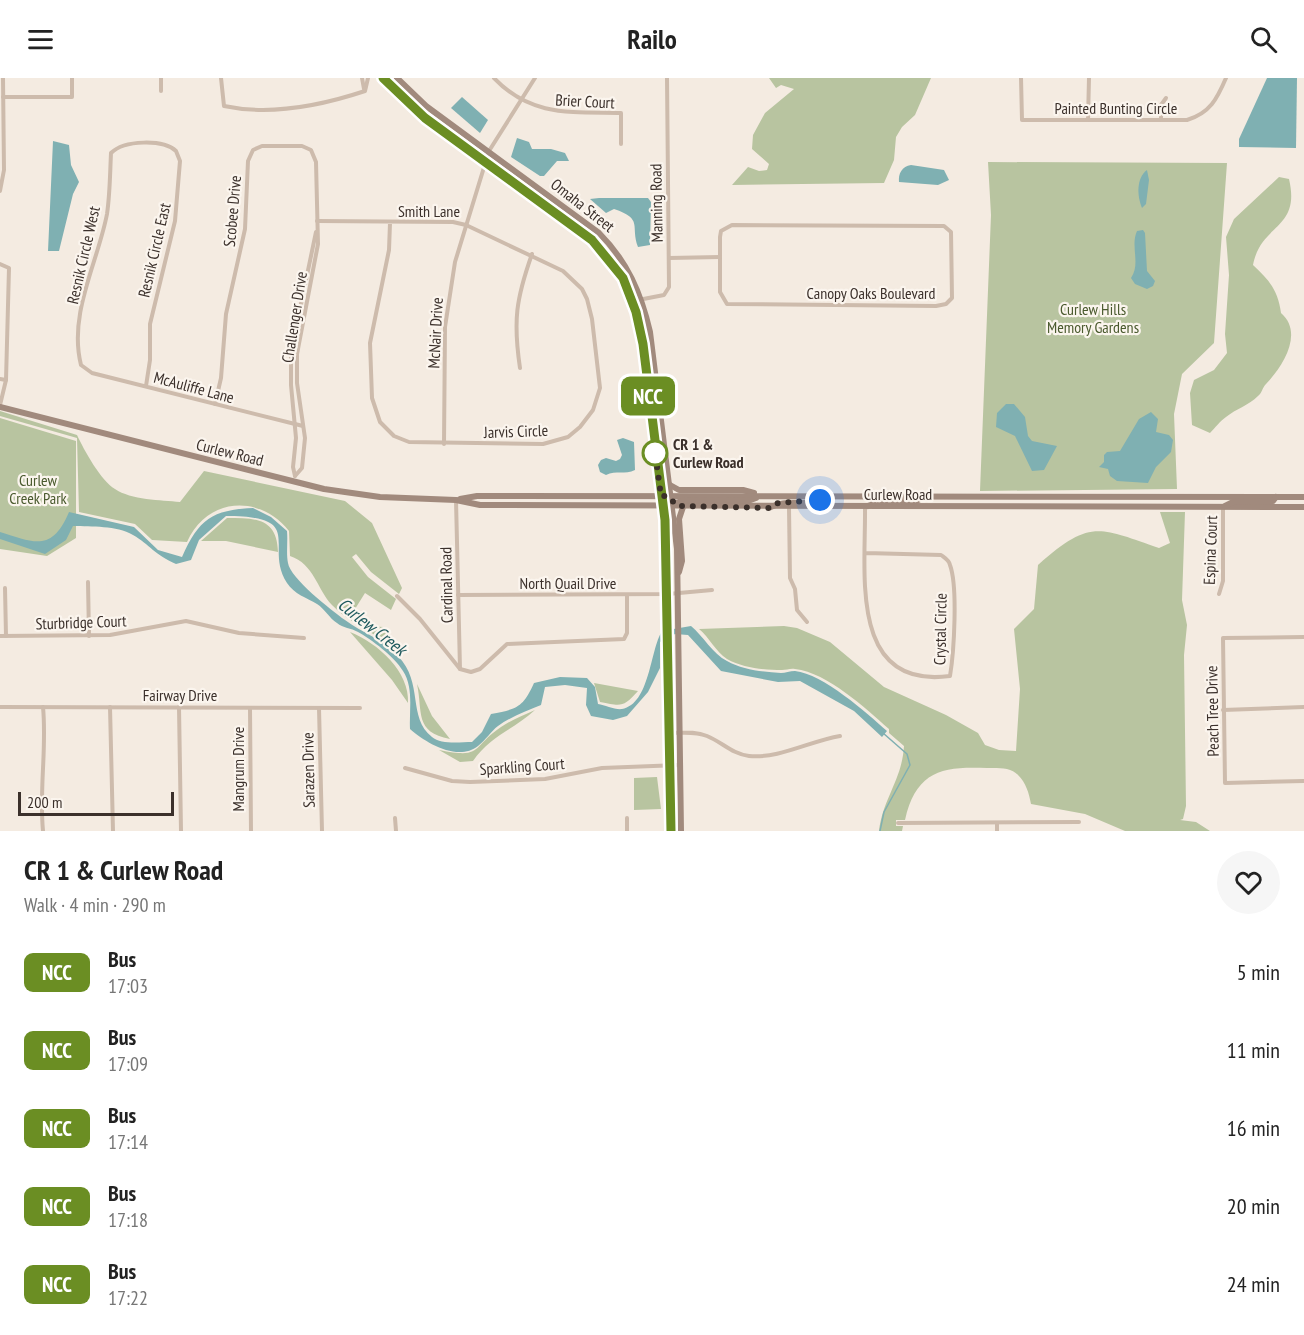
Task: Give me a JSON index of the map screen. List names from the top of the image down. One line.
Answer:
{"streets":{"main road":["Omaha Street","Curlew Road"],"street":["Brier Court","Painted Bunting Circle","Manning Road","Scobee Drive","Smith Lane","Resnik Circle East","Resnik Circle West","Canopy Oaks Boulevard","Challenger Drive","McNair Drive","McAuliffe Lane","Jarvis Circle","Espina Court","North Quail Drive","Cardinal Road","Sturbridge Court","Crystal Circle","Fairway Drive","Peach Tree Drive","Sparkling Court","Mangrum Drive","Sarazen Drive"]},"crossings":[["Brier Court","Smith Lane"],["Manning Road","Omaha Street"],["Omaha Street","Smith Lane"],["Omaha Street","Curlew Road"],["Omaha Street","North Quail Drive"],["Omaha Street","Sparkling Court"],["Scobee Drive","Smith Lane"],["Scobee Drive","Challenger Drive"],["Scobee Drive","McAuliffe Lane"],["Smith Lane","Challenger Drive"],["Smith Lane","McNair Drive"],["Smith Lane","Jarvis Circle"],["Resnik Circle East","Resnik Circle West"],["Resnik Circle East","McAuliffe Lane"],["Resnik Circle West","McAuliffe Lane"],["Challenger Drive","McAuliffe Lane"],["Challenger Drive","Curlew Road"],["McNair Drive","Jarvis Circle"],["Curlew Road","Espina Court"],["Curlew Road","Cardinal Road"],["Curlew Road","Crystal Circle"],["North Quail Drive","Cardinal Road"],["Fairway Drive","Mangrum Drive"],["Fairway Drive","Sarazen Drive"]],"water":["Curlew Creek"],"parks":["Curlew Hills Memory Gardens","Curlew Creek Park"],"places":["CR 1 & Curlew Road"],"lines":["bus line NCC"],"scale_bar":"200 m","page":{"header":"Railo","on_map":"NCC","scale":"200 m","heading":["CR 1 & Curlew Road","Walk · 4 min · 290 m"],"list":[{"mark":"NCC","name":"Bus","note":"17:03","value":"5 min"},{"mark":"NCC","name":"Bus","note":"17:09","value":"11 min"},{"mark":"NCC","name":"Bus","note":"17:14","value":"16 min"},{"mark":"NCC","name":"Bus","note":"17:18","value":"20 min"},{"mark":"NCC","name":"Bus","note":"17:22","value":"24 min"}]}}
